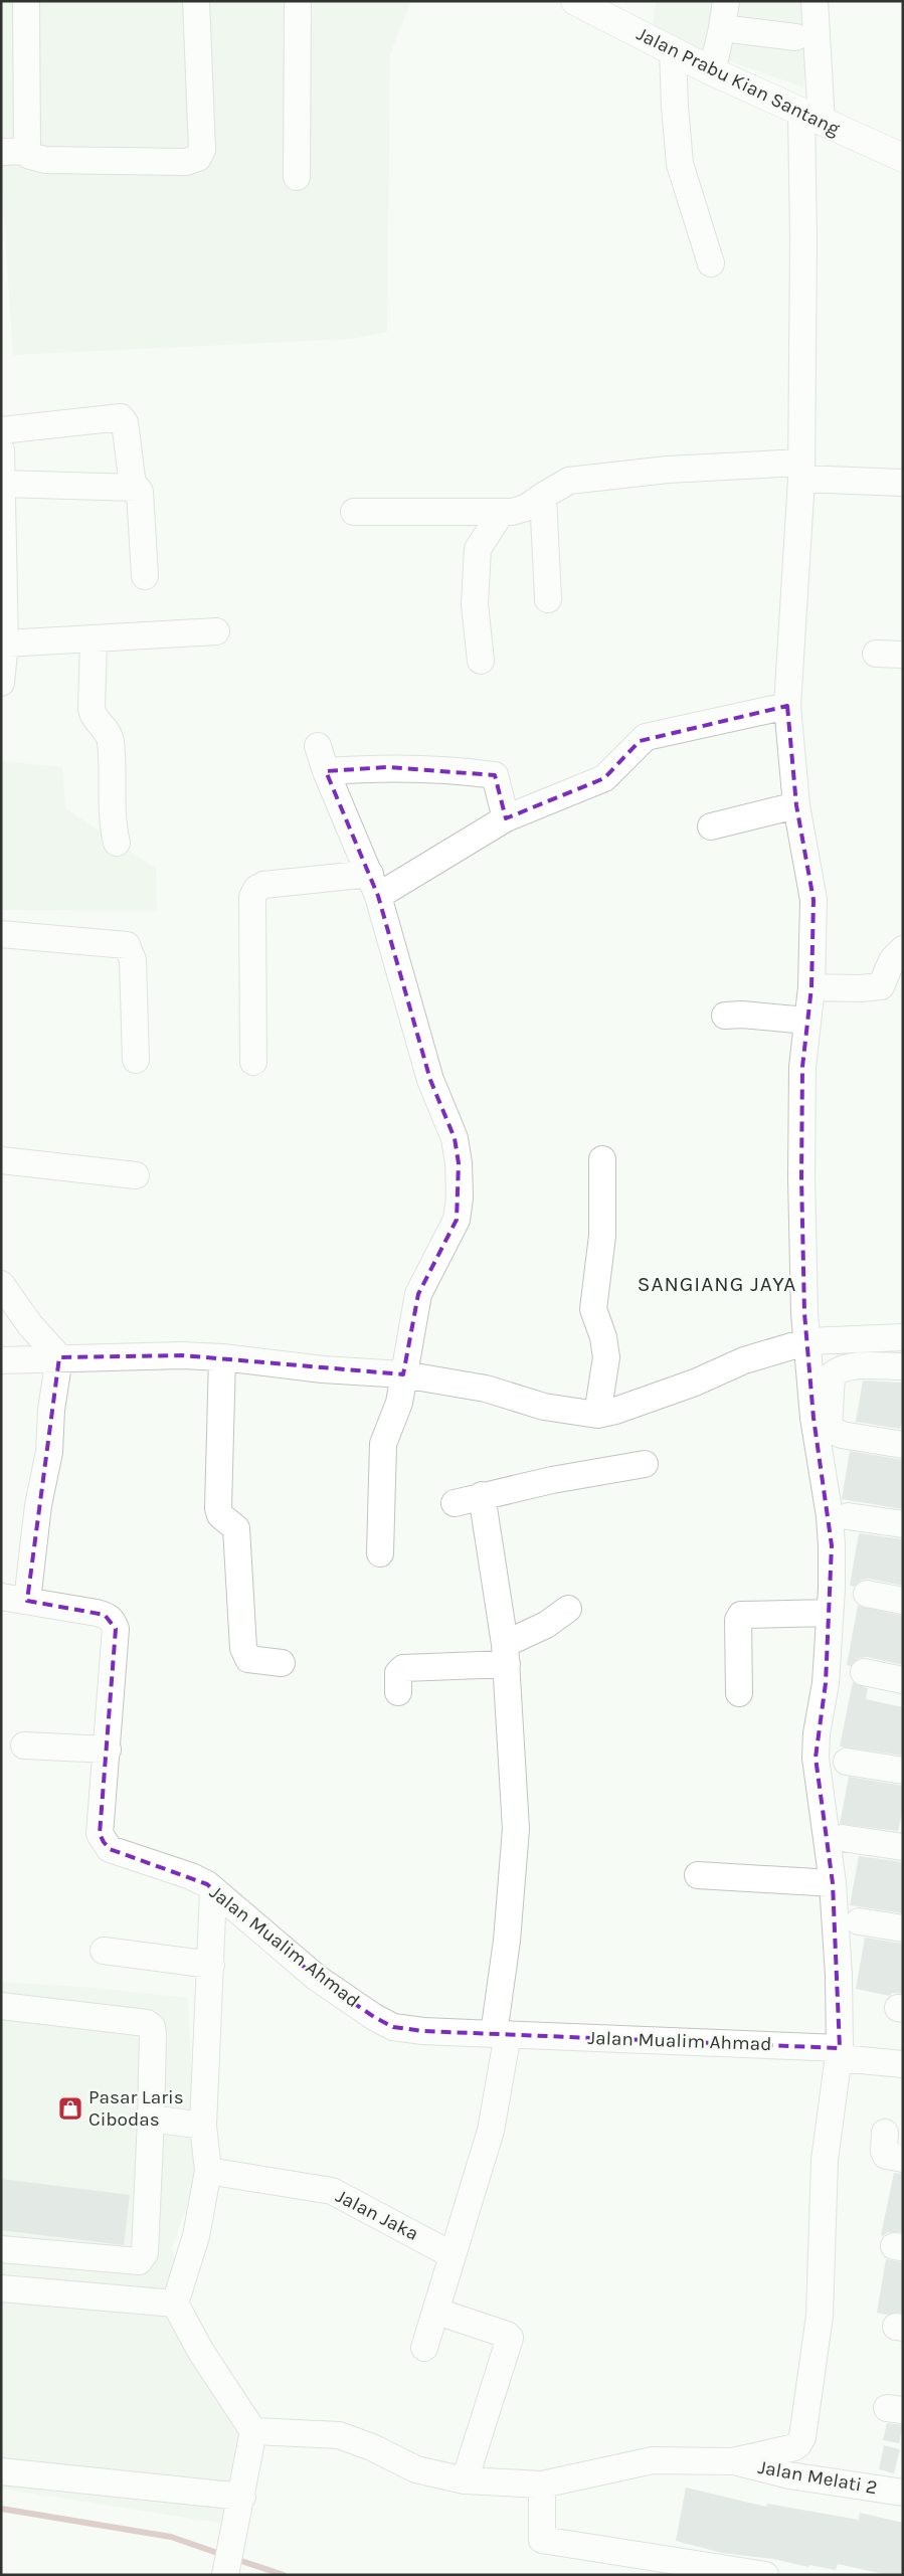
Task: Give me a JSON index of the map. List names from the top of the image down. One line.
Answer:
{"streets":{"main road":["Jalan Prabu Kian Santang"],"street":["Jalan Mualim Ahmad","Jalan Jaka","Jalan Melati 2"]},"districts":["SANGIANG JAYA"],"places":{"shop":["Pasar Laris Cibodas"]}}
